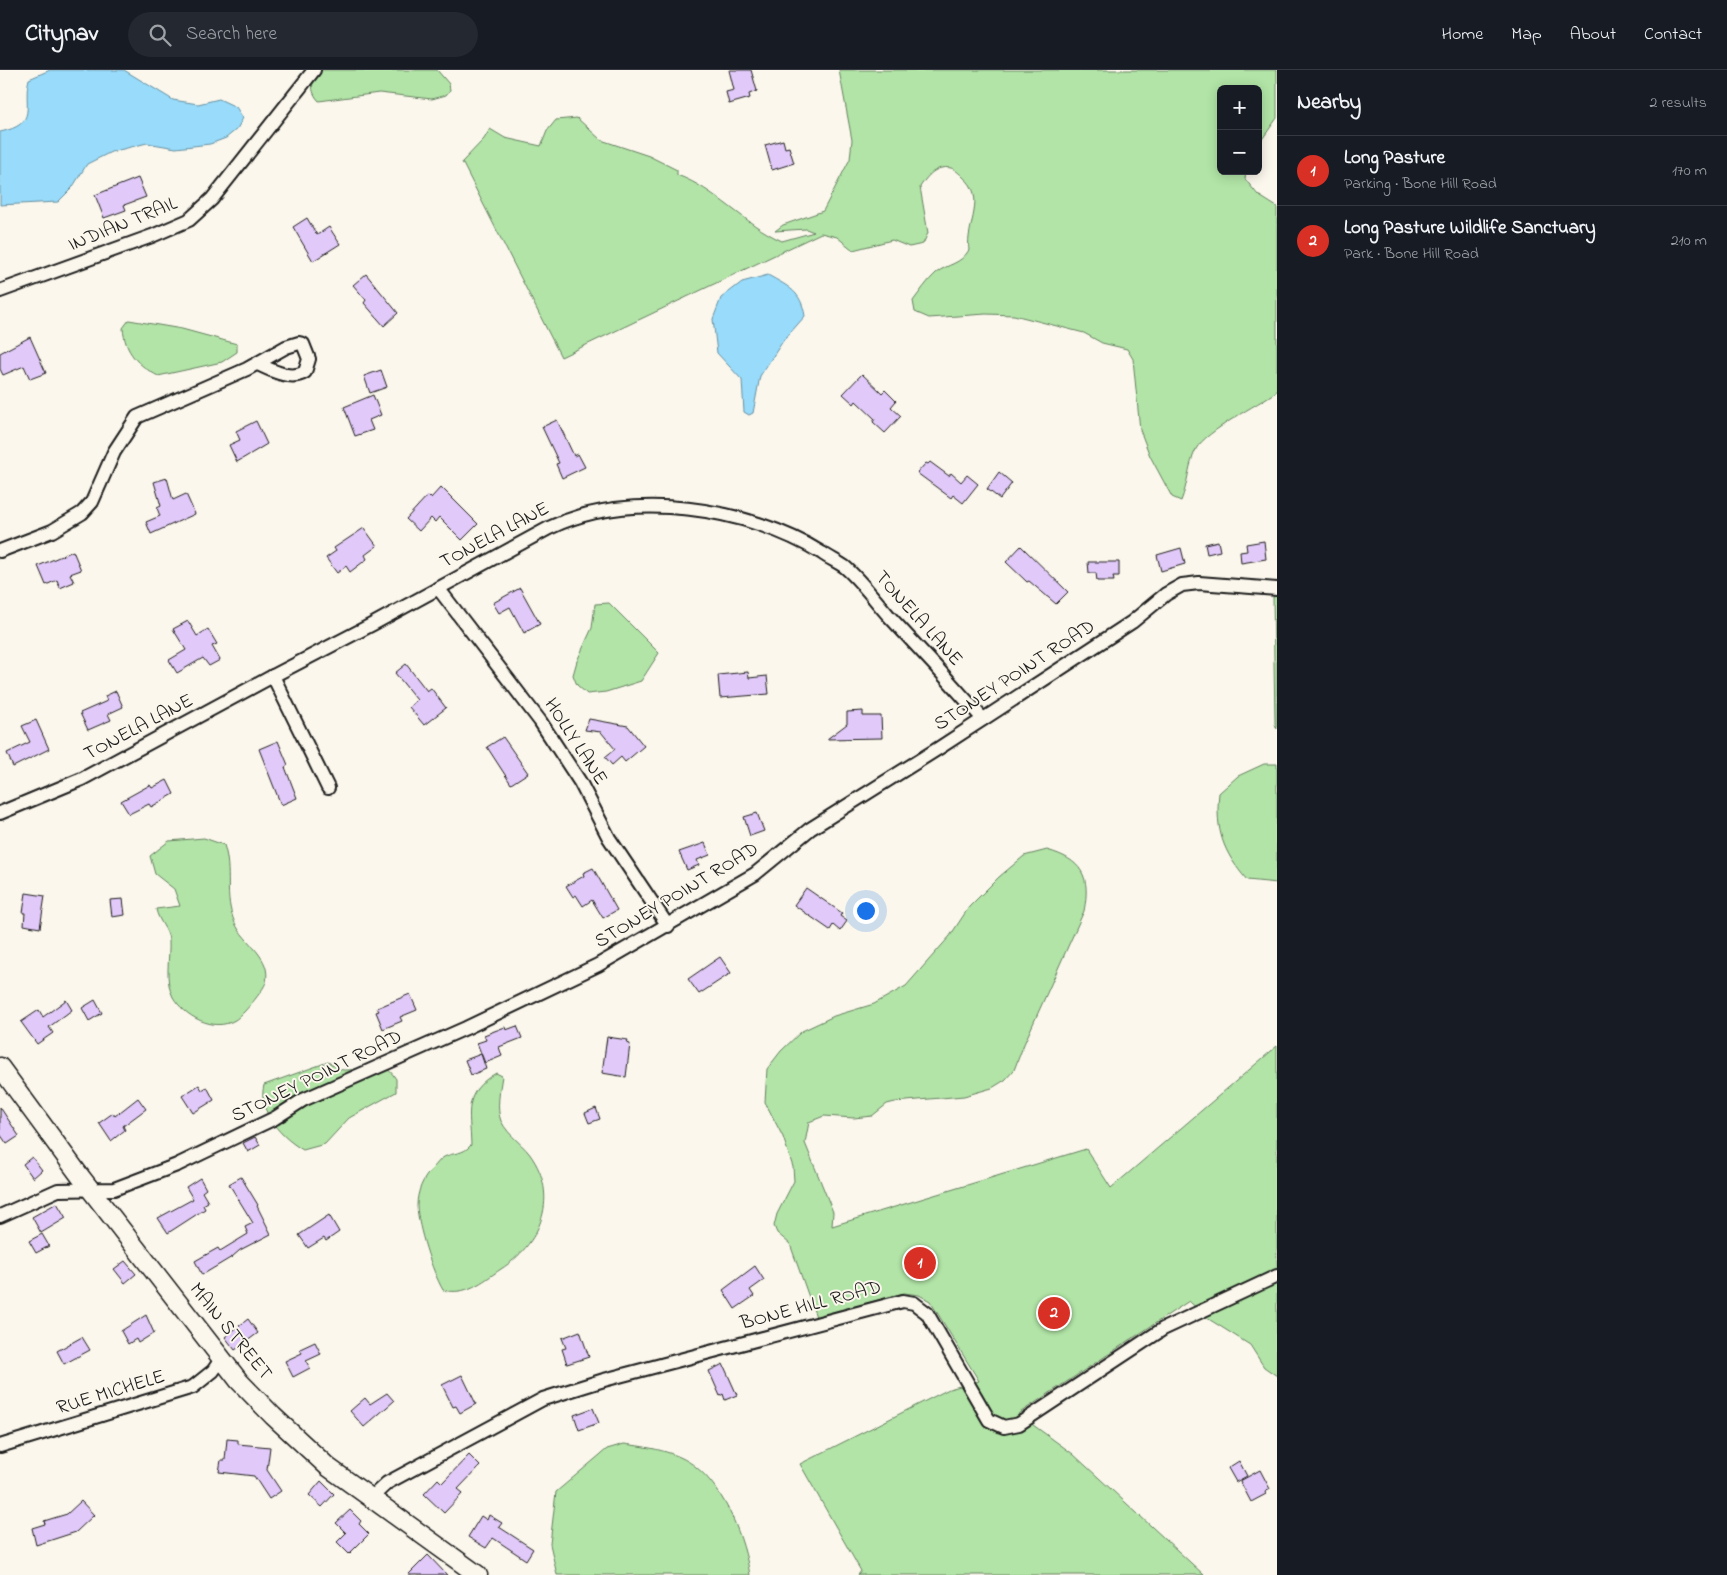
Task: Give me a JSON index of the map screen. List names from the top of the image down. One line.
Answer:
{"streets":{"main road":["MAIN STREET"],"street":["INDIAN TRAIL","TONELA LANE","STONEY POINT ROAD","HOLLY LANE","BONE HILL ROAD","RUE MICHELE"]},"crossings":[["TONELA LANE","STONEY POINT ROAD"],["TONELA LANE","HOLLY LANE"],["STONEY POINT ROAD","HOLLY LANE"],["STONEY POINT ROAD","MAIN STREET"],["BONE HILL ROAD","MAIN STREET"],["MAIN STREET","RUE MICHELE"]],"page":{"header":"Citynav","search":"Search here","nav":["Home","Map","About","Contact"],"heading":["Nearby","2 results"],"map_buttons":["+","−"],"list":[{"mark":"1","name":"Long Pasture","note":"Parking · Bone Hill Road","value":"170 m"},{"mark":"2","name":"Long Pasture Wildlife Sanctuary","note":"Park · Bone Hill Road","value":"210 m"}],"pins":["1","2"]}}
